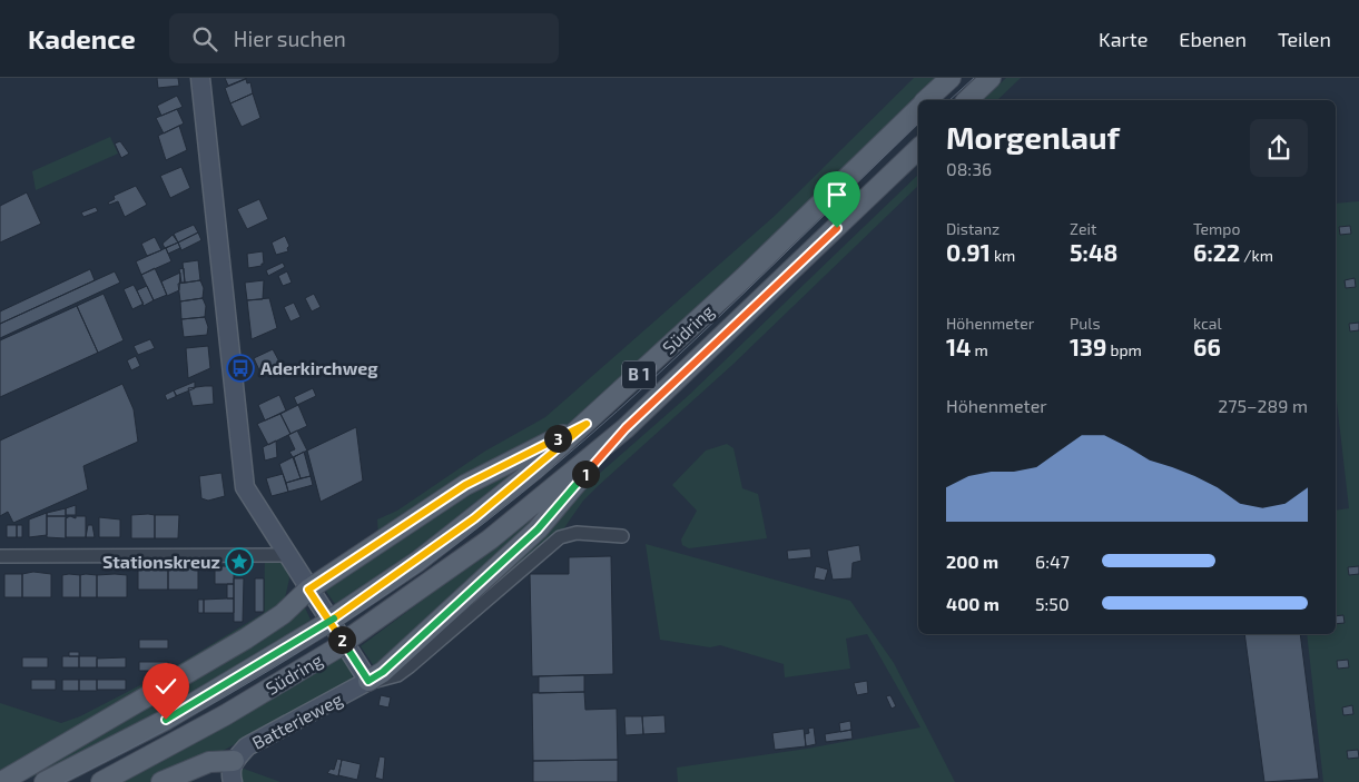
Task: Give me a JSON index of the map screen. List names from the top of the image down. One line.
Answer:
{"streets":{"main road":["Südring","B 1"],"street":["Batterieweg"]},"places":{"bus stop":["Aderkirchweg"],"place":["Stationskreuz"]},"page":{"header":"Kadence","search":"Hier suchen","nav":["Karte","Ebenen","Teilen"],"heading":["Morgenlauf","08:36"],"stats":[["Distanz","0.91 km"],["Zeit","5:48"],["Tempo","6:22 /km"],["Höhenmeter","14 m"],["Puls","139 bpm"],["kcal","66"]],"chart":["Höhenmeter","275–289 m"],"pins":["3","1","2"],"list":[{"name":"200 m","note":"6:47"},{"name":"400 m","note":"5:50"}]}}
